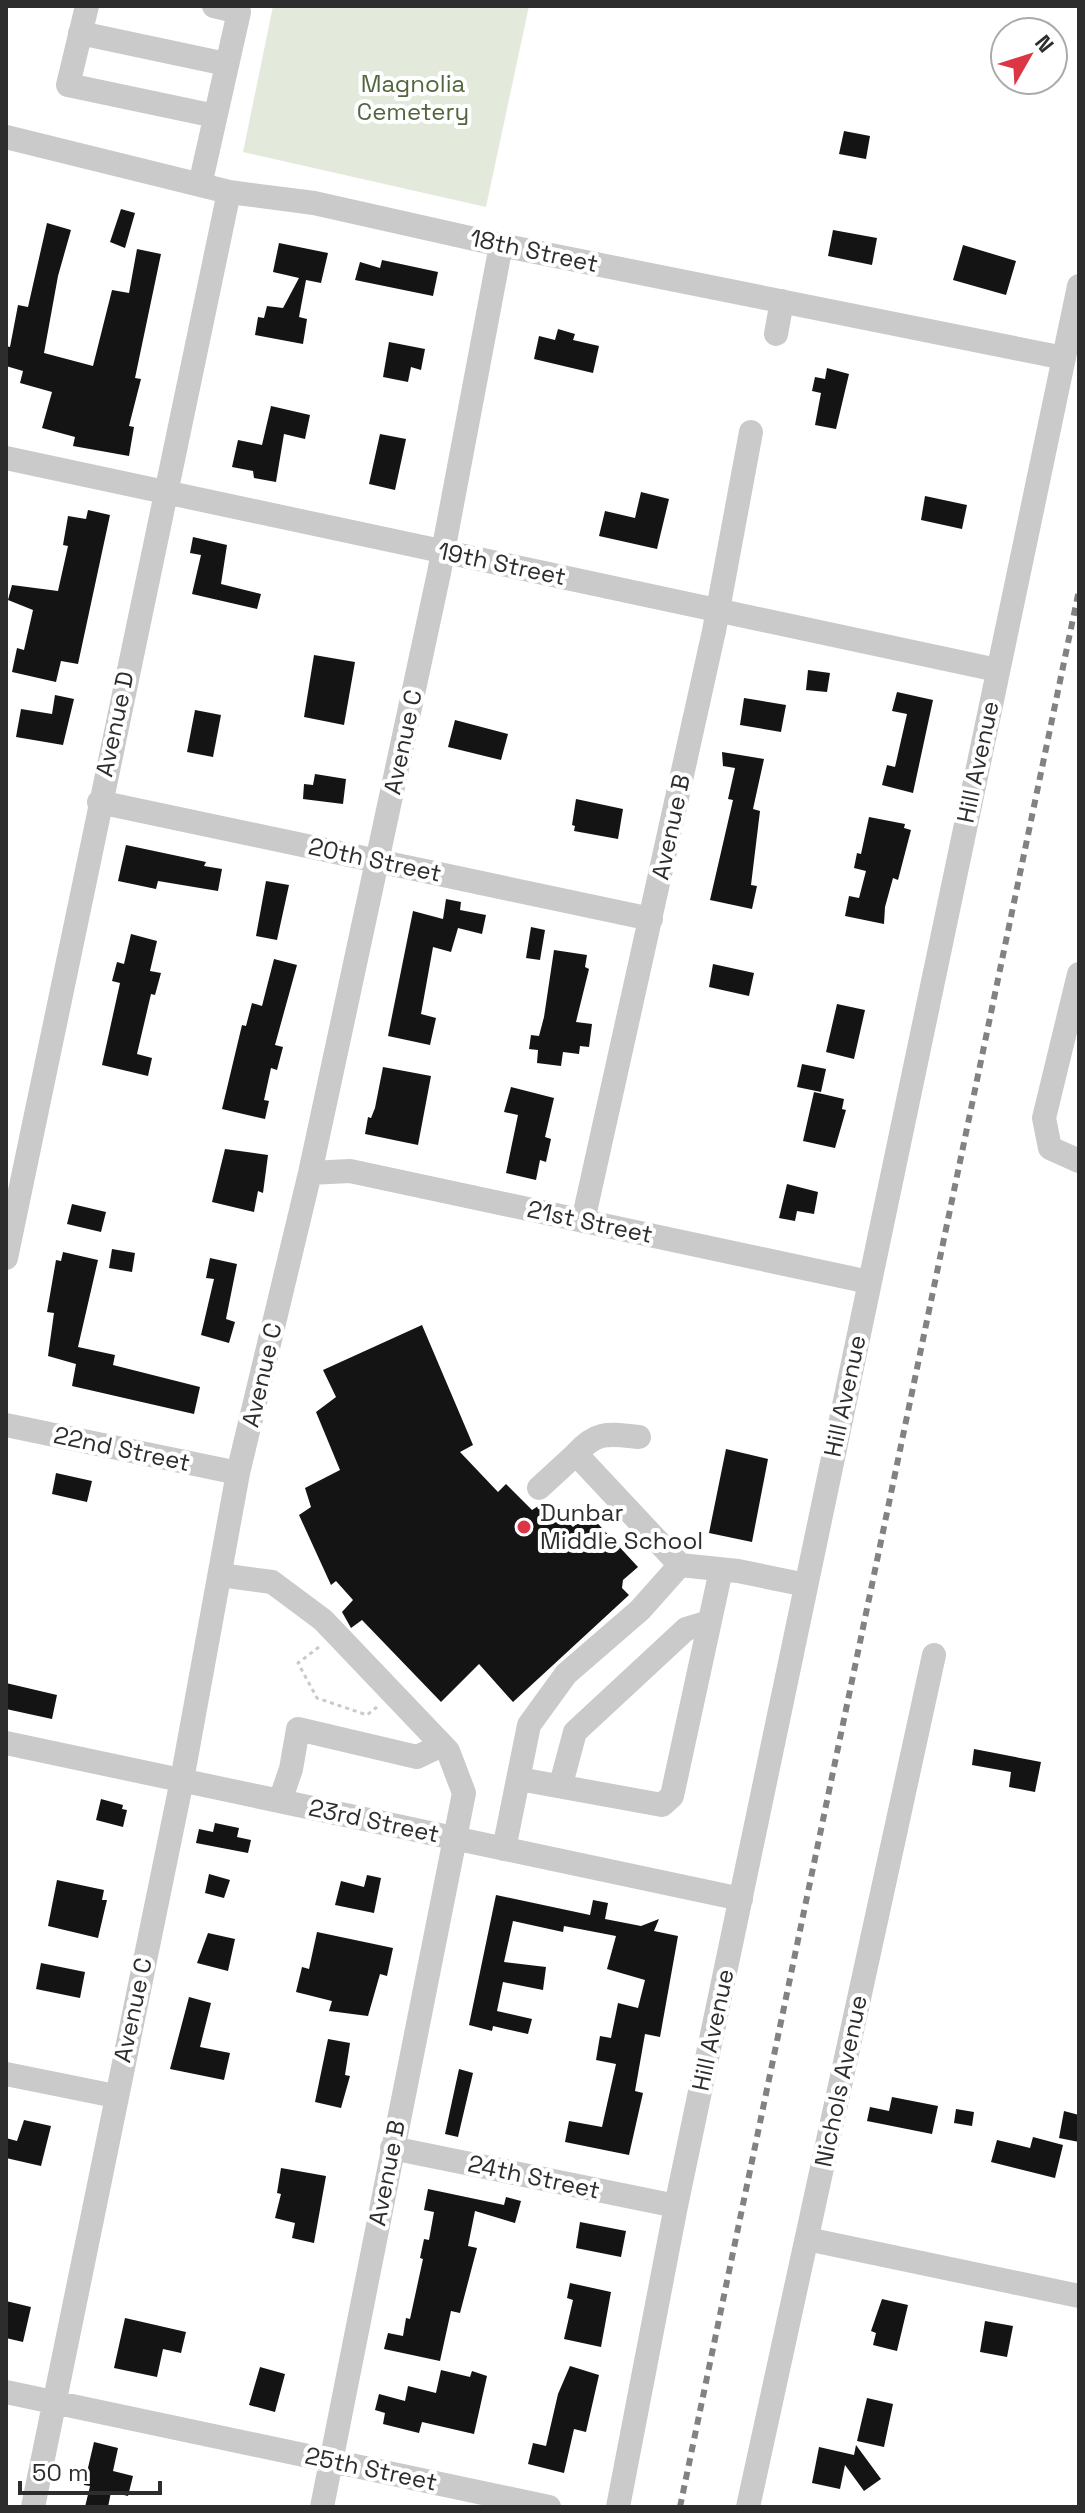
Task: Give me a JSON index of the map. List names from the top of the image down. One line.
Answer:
{"streets":{"street":["18th Street","19th Street","Avenue D","Avenue C","Hill Avenue","Avenue B","20th Street","21st Street","22nd Street","23rd Street","Nichols Avenue","24th Street","25th Street"]},"crossings":[["18th Street","Avenue D"],["18th Street","Avenue C"],["18th Street","Hill Avenue"],["19th Street","Avenue D"],["19th Street","Avenue C"],["19th Street","Hill Avenue"],["19th Street","Avenue B"],["Avenue D","20th Street"],["Avenue C","Avenue B"],["Avenue C","20th Street"],["Avenue C","21st Street"],["Avenue C","22nd Street"],["Avenue C","23rd Street"],["Avenue C","25th Street"],["Hill Avenue","21st Street"],["Hill Avenue","23rd Street"],["Hill Avenue","24th Street"],["Avenue B","20th Street"],["Avenue B","21st Street"],["Avenue B","23rd Street"],["Avenue B","24th Street"],["Avenue B","25th Street"]],"parks":["Magnolia Cemetery"],"places":["Dunbar Middle School"],"scale_bar":"50 m","north":"top right"}
